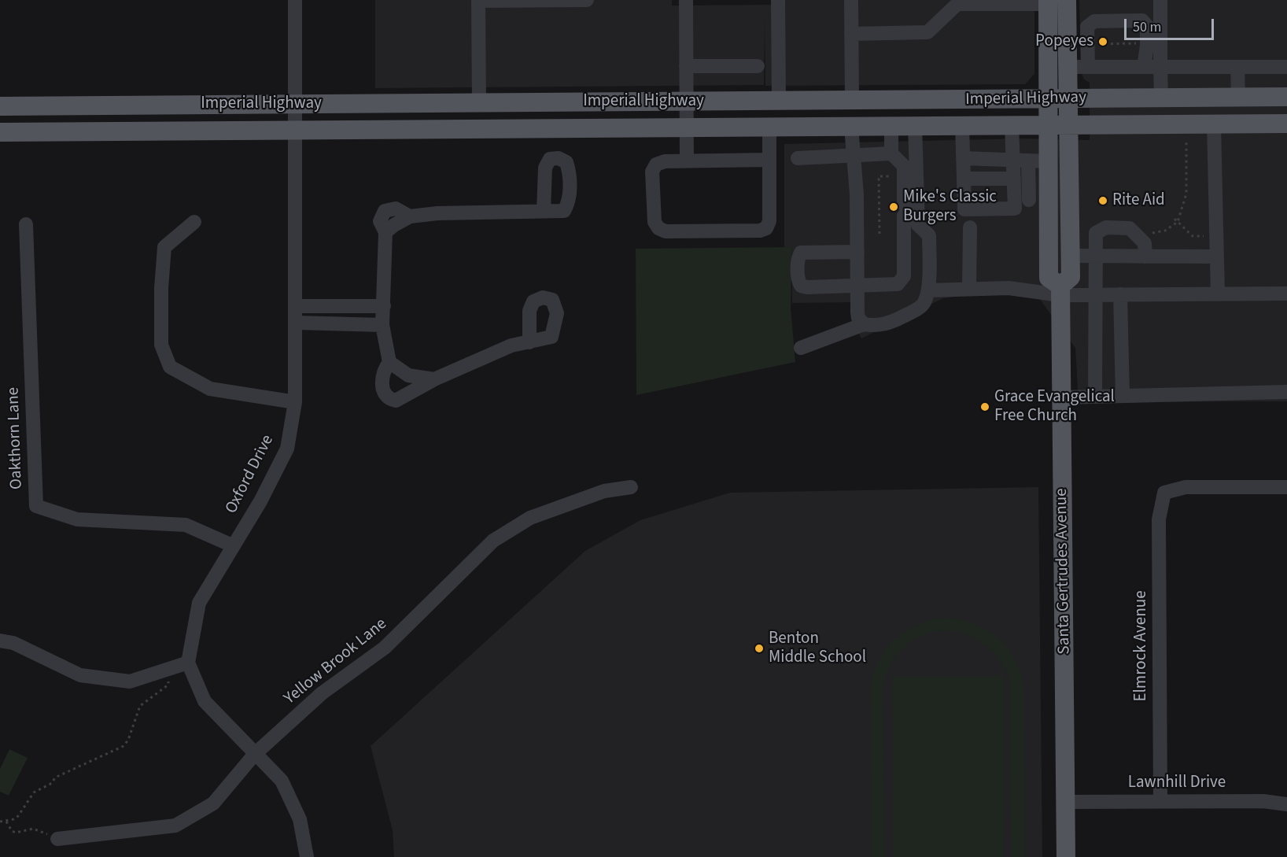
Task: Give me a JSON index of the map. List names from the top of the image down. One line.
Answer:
{"streets":{"main road":["Imperial Highway","Santa Gertrudes Avenue"],"street":["Oakthorn Lane","Oxford Drive","Elmrock Avenue","Yellow Brook Lane","Lawnhill Drive"]},"crossings":[["Imperial Highway","Oxford Drive"],["Imperial Highway","Santa Gertrudes Avenue"],["Oakthorn Lane","Oxford Drive"],["Santa Gertrudes Avenue","Lawnhill Drive"],["Elmrock Avenue","Lawnhill Drive"]],"places":["Popeyes","Rite Aid","Mike's Classic Burgers","Grace Evangelical Free Church","Benton Middle School"],"scale_bar":"50 m"}
